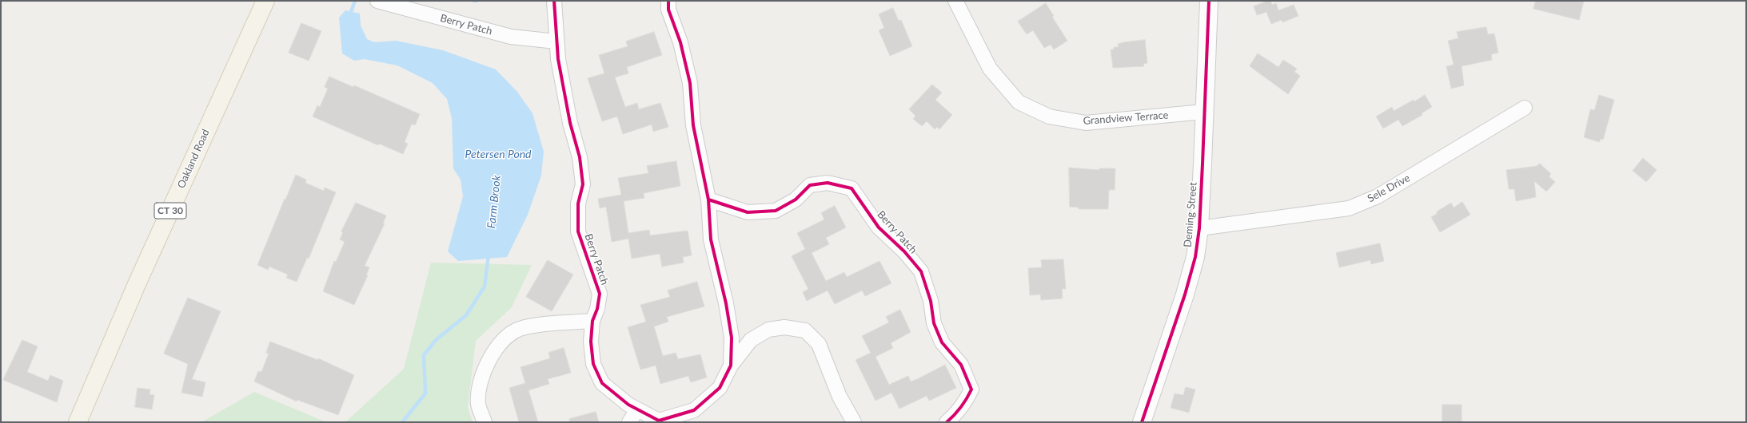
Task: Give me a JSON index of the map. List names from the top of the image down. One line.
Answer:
{"streets":{"main road":["Oakland Road","CT 30"],"street":["Berry Patch","Grandview Terrace","Sele Drive","Deming Street"]},"crossings":[["Grandview Terrace","Deming Street"],["Sele Drive","Deming Street"]],"water":["Petersen Pond","Farm Brook"]}
